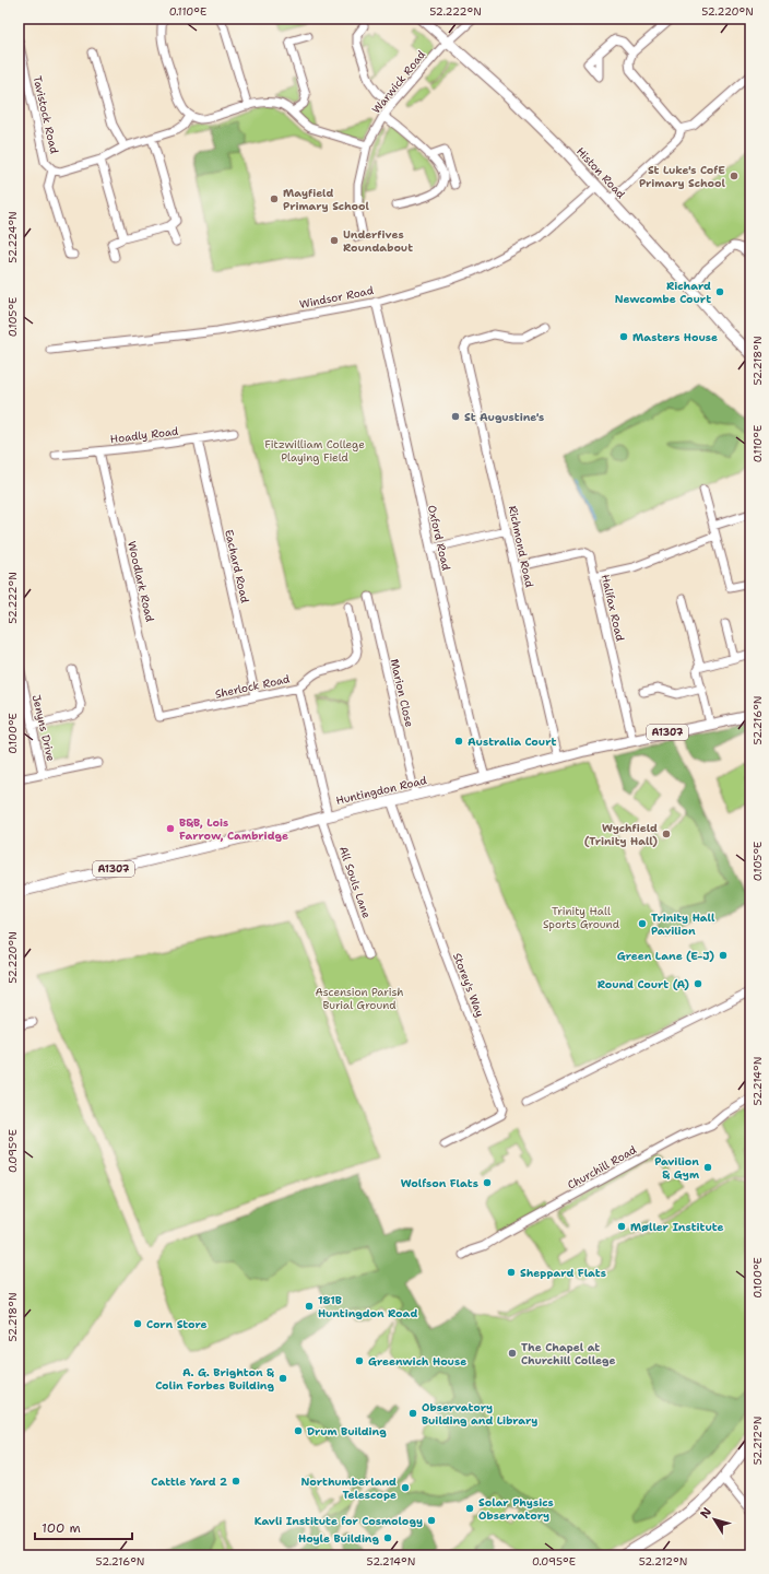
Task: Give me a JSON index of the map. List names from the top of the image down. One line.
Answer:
{"streets":{"main road":["Histon Road","A1307","Huntingdon Road"],"street":["Warwick Road","Tavistock Road","Windsor Road","Hoadly Road","Oxford Road","Richmond Road","Eachard Road","Woodlark Road","Halifax Road","Sherlock Road","Marion Close","Jenyns Drive","All Souls Lane","Storey's Way","Churchill Road"]},"crossings":[["Warwick Road","Histon Road"],["Histon Road","Windsor Road"],["Windsor Road","Oxford Road"],["Hoadly Road","Eachard Road"],["Hoadly Road","Woodlark Road"],["Oxford Road","Huntingdon Road"],["Richmond Road","Halifax Road"],["Richmond Road","Huntingdon Road"],["Eachard Road","Sherlock Road"],["Woodlark Road","Sherlock Road"],["Halifax Road","Huntingdon Road"],["Sherlock Road","Huntingdon Road"],["Sherlock Road","All Souls Lane"],["Marion Close","Huntingdon Road"],["Huntingdon Road","All Souls Lane"],["Huntingdon Road","Storey's Way"]],"parks":["Fitzwilliam College Playing Field","Trinity Hall Sports Ground","Ascension Parish Burial Ground"],"places":["St Luke's CofE Primary School","Mayfield Primary School","Underfives Roundabout","Richard Newcombe Court","Masters House","St Augustine's","Australia Court","B&B, Lois Farrow, Cambridge","Wychfield (Trinity Hall)","Trinity Hall Pavilion","Green Lane (E-J)","Round Court (A)","Pavilion & Gym","Wolfson Flats","Møller Institute","Sheppard Flats","181B Huntingdon Road","Corn Store","The Chapel at Churchill College","Greenwich House","A. G. Brighton & Colin Forbes Building","Observatory Building and Library","Drum Building","Cattle Yard 2","Northumberland Telescope","Solar Physics Observatory","Kavli Institute for Cosmology","Hoyle Building"],"scale_bar":"100 m","north":"top left","coordinates":["0.110°E","52.222°N","52.220°N","52.224°N","0.105°E","52.218°N","52.216°N","0.100°E","52.214°N","0.095°E","52.212°N"]}
